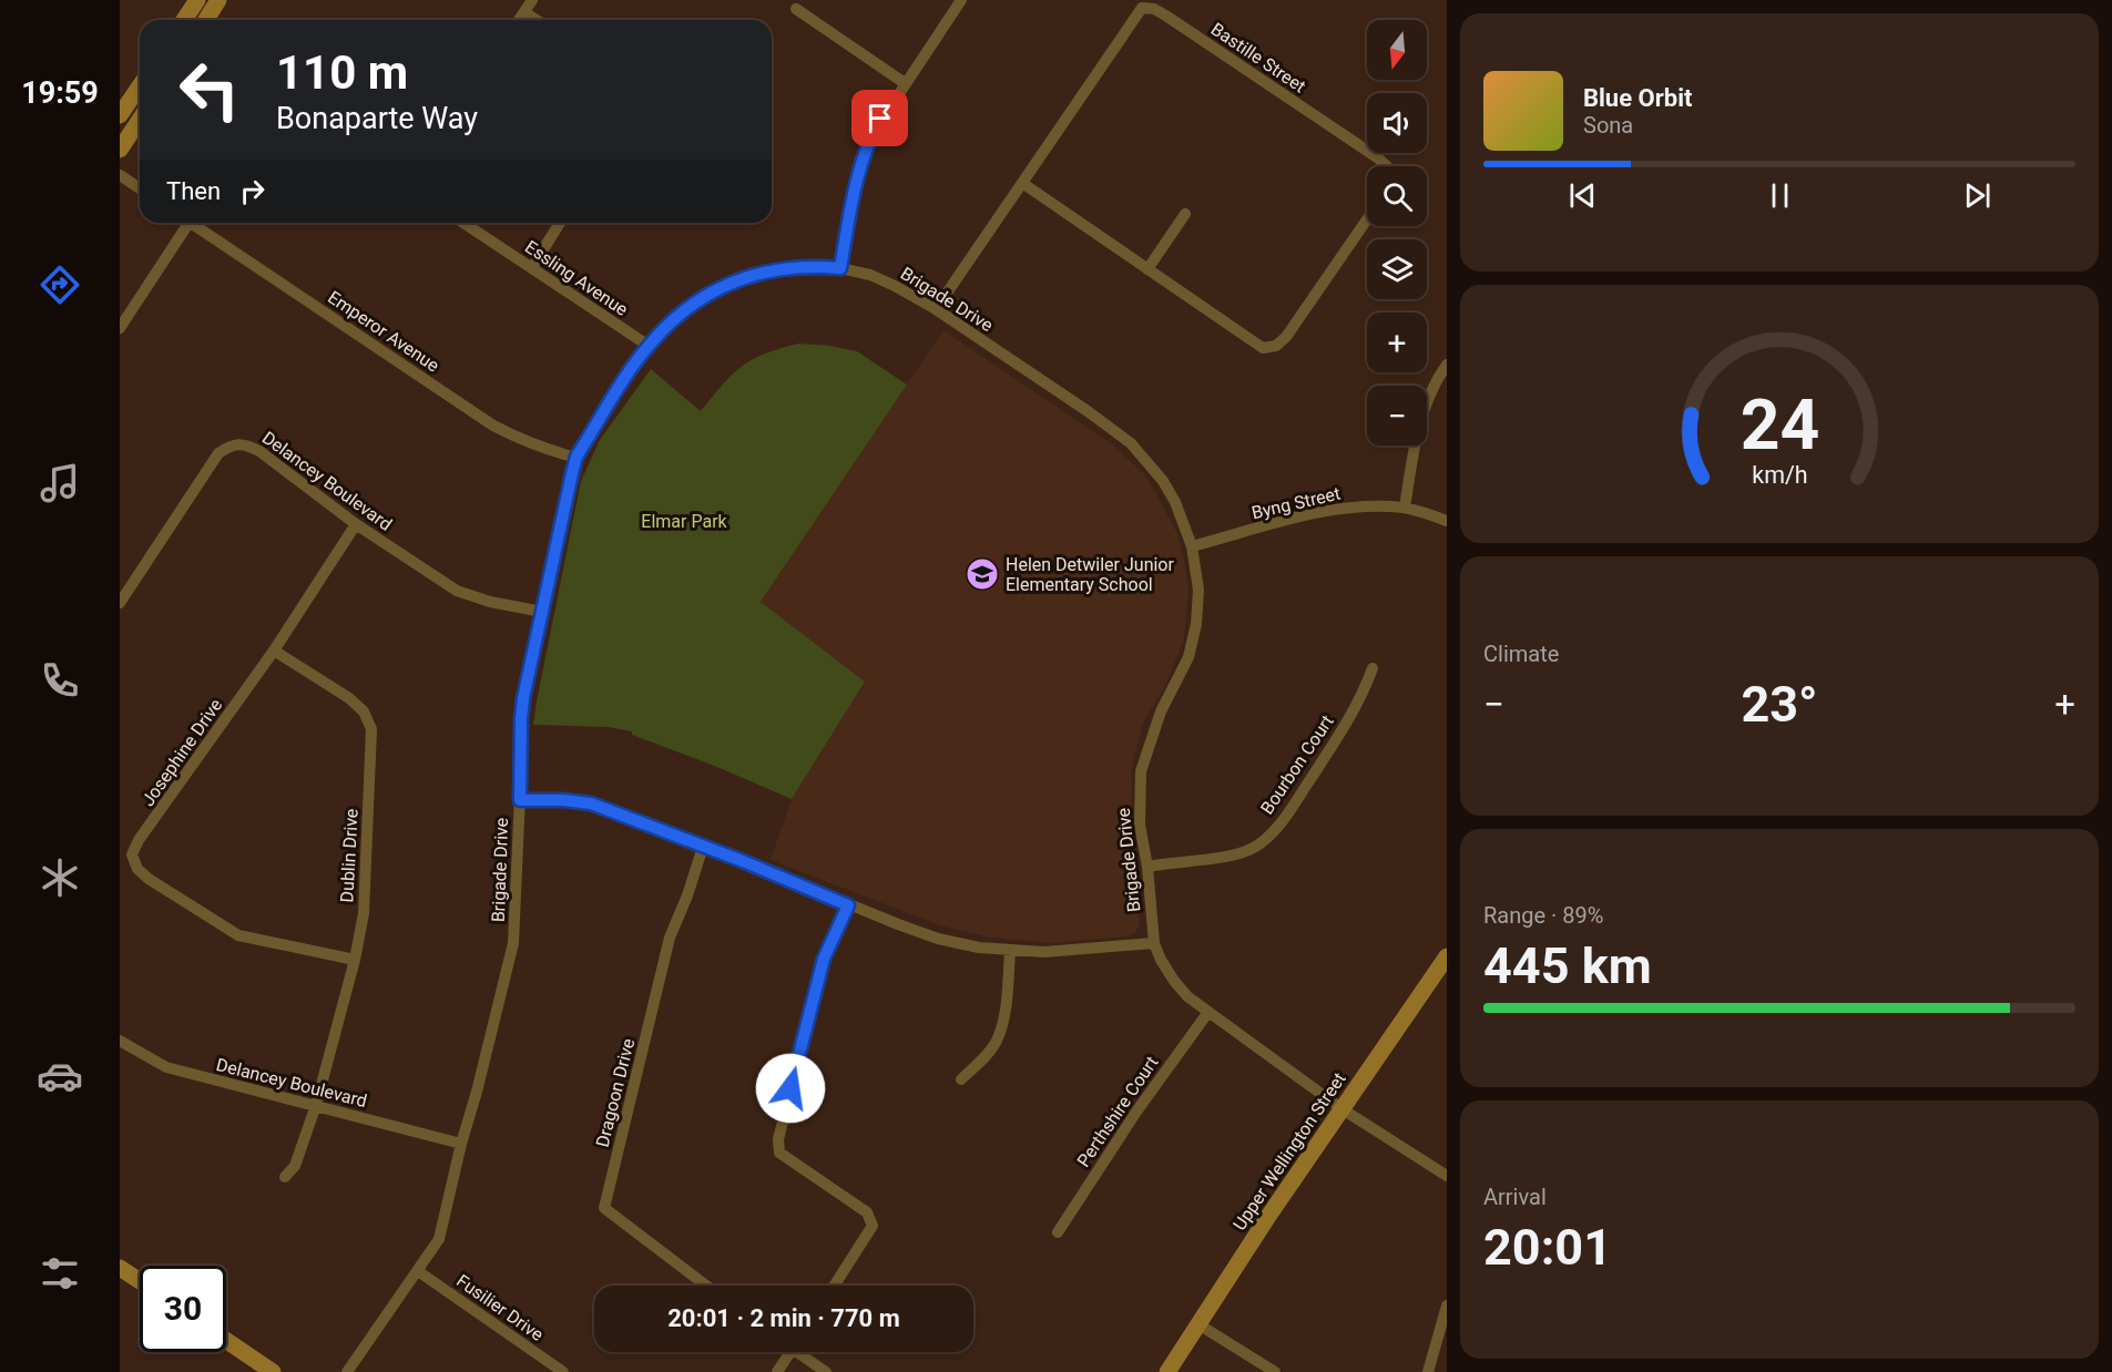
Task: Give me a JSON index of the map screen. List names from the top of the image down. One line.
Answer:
{"streets":{"main road":["Upper Wellington Street"],"street":["Bastille Street","Essling Avenue","Brigade Drive","Emperor Avenue","Delancey Boulevard","Byng Street","Josephine Drive","Bourbon Court","Dublin Drive","Dragoon Drive","Perthshire Court","Fusilier Drive"]},"crossings":[["Bastille Street","Brigade Drive"],["Essling Avenue","Brigade Drive"],["Brigade Drive","Emperor Avenue"],["Brigade Drive","Delancey Boulevard"],["Brigade Drive","Byng Street"],["Brigade Drive","Bourbon Court"],["Brigade Drive","Perthshire Court"],["Brigade Drive","Upper Wellington Street"],["Brigade Drive","Fusilier Drive"],["Delancey Boulevard","Josephine Drive"],["Delancey Boulevard","Dublin Drive"],["Josephine Drive","Dublin Drive"]],"parks":["Elmar Park"],"places":{"school or university":["Helen Detwiler Junior Elementary School"]},"north":"bottom","page":{"tabs":"19:59","map_buttons":["+","−"],"turn":["110 m","Bonaparte Way"],"song":["Blue Orbit","Sona"],"then":"Then","tile":["Climate",["Range · 89%","445 km"],["Arrival","20:01"]],"heat":["−","23°","+"],"limit":"30","trip":"20:01 · 2 min · 770 m","gauge":["24","km/h"]}}
